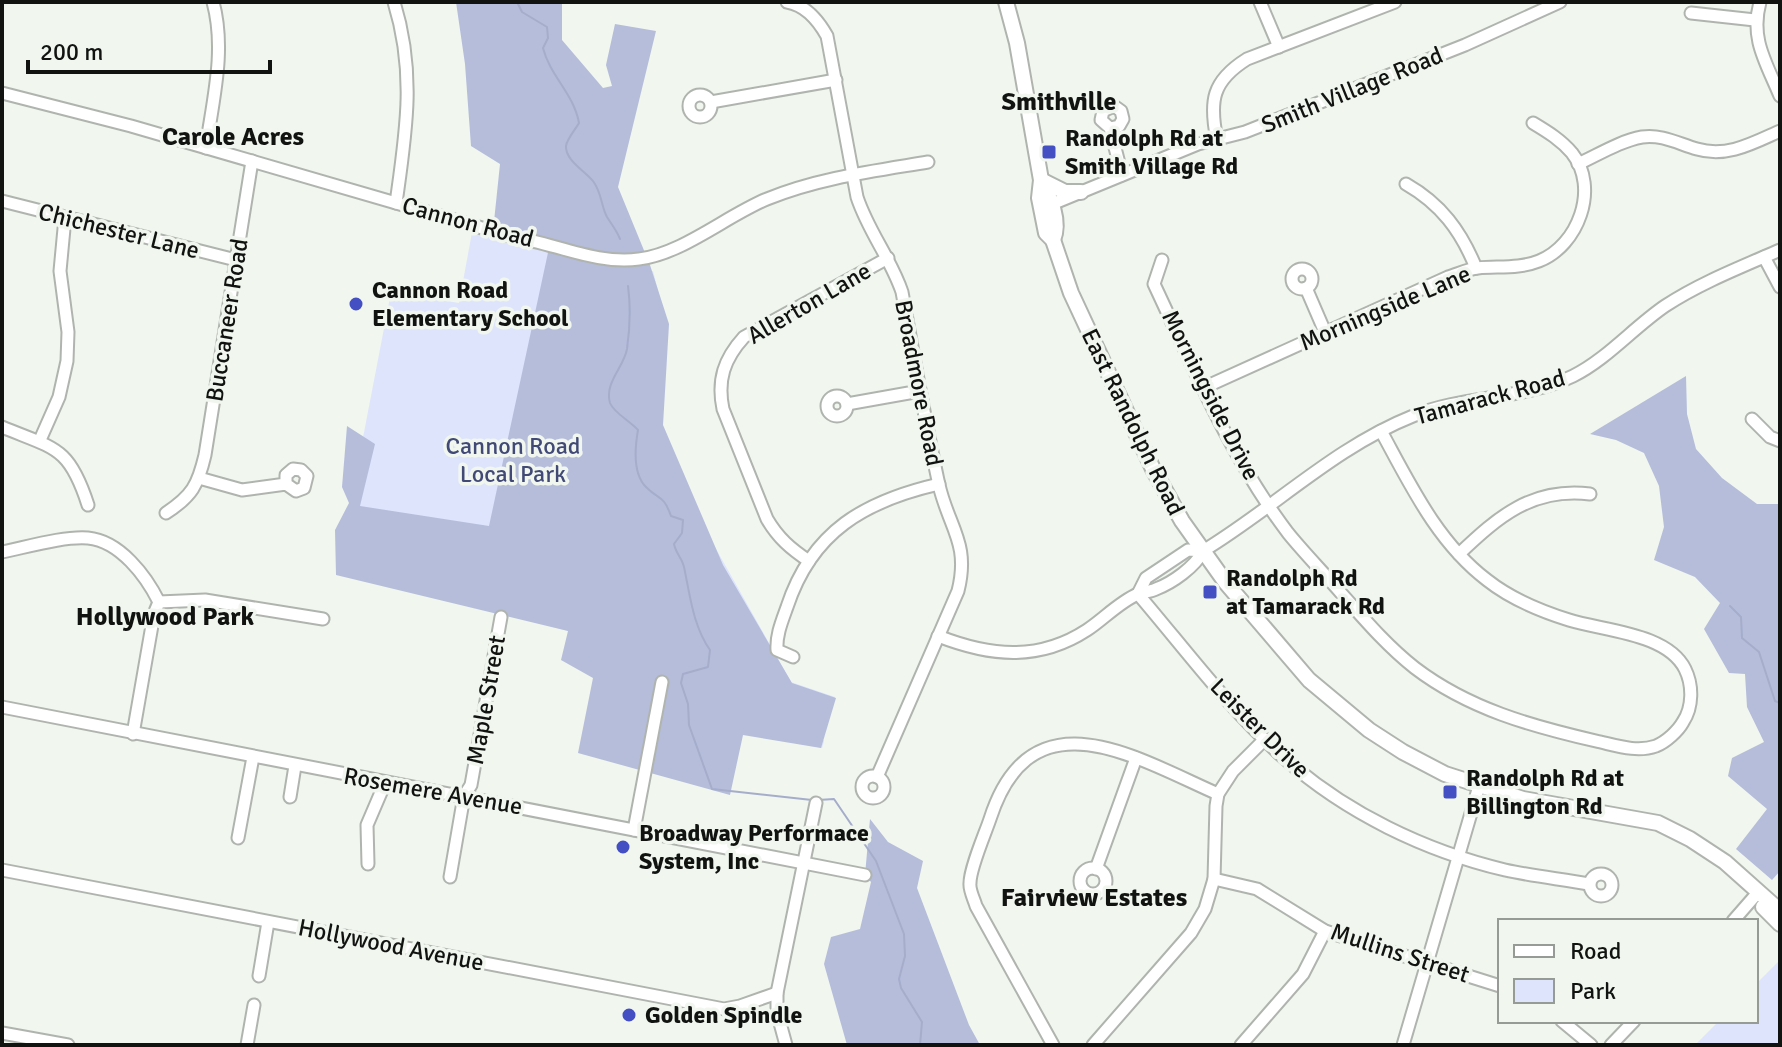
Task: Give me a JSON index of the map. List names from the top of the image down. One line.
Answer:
{"streets":{"main road":["East Randolph Road"],"street":["Smith Village Road","Cannon Road","Chichester Lane","Allerton Lane","Morningside Lane","Buccaneer Road","Broadmore Road","Morningside Drive","Tamarack Road","Maple Street","Leister Drive","Rosemere Avenue","Hollywood Avenue","Mullins Street"]},"crossings":[["Smith Village Road","East Randolph Road"],["Cannon Road","Buccaneer Road"],["Cannon Road","Broadmore Road"],["Chichester Lane","Buccaneer Road"],["Allerton Lane","Broadmore Road"],["Morningside Lane","Morningside Drive"],["Broadmore Road","Tamarack Road"],["Morningside Drive","Tamarack Road"],["Tamarack Road","East Randolph Road"],["Tamarack Road","Leister Drive"],["Maple Street","Rosemere Avenue"]],"districts":["Smithville","Carole Acres","Hollywood Park","Fairview Estates"],"parks":["Cannon Road Local Park"],"places":{"transit":["Randolph Rd at Smith Village Rd","Randolph Rd at Tamarack Rd","Randolph Rd at Billington Rd"],"other":["Cannon Road Elementary School","Broadway Performace System, Inc","Golden Spindle"]},"legend":["Road","Park"],"scale_bar":"200 m"}
